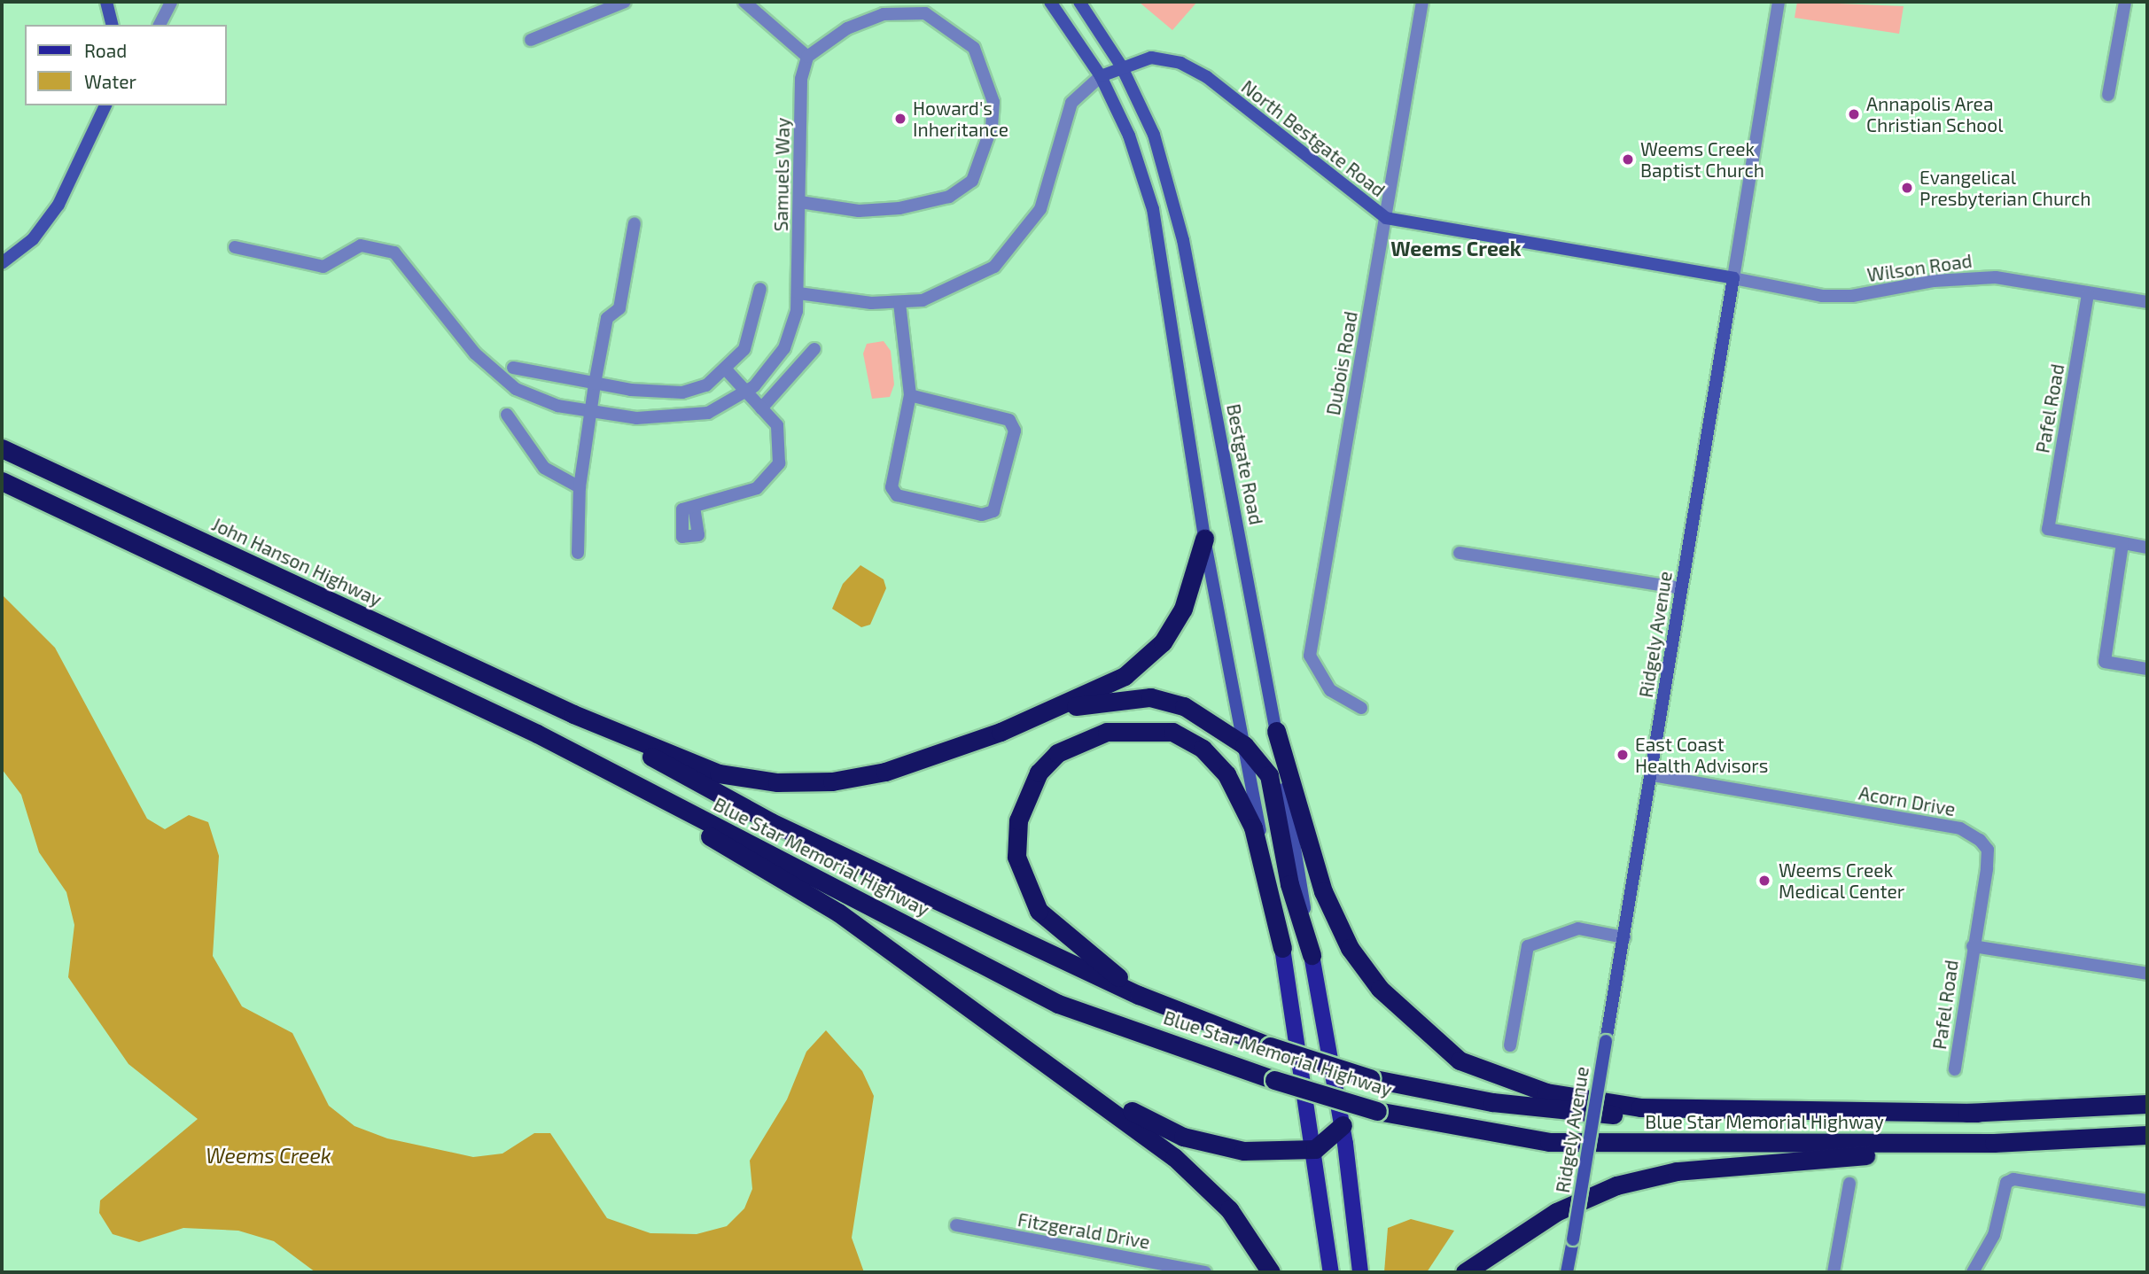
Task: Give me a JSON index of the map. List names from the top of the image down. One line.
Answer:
{"streets":{"highway":["John Hanson Highway","Blue Star Memorial Highway"],"main road":["North Bestgate Road","Bestgate Road","Ridgely Avenue"],"street":["Samuels Way","Wilson Road","Dubois Road","Pafel Road","Acorn Drive","Fitzgerald Drive"]},"crossings":[["North Bestgate Road","Wilson Road"],["North Bestgate Road","Dubois Road"],["North Bestgate Road","Bestgate Road"],["North Bestgate Road","Ridgely Avenue"],["Wilson Road","Pafel Road"],["Wilson Road","Ridgely Avenue"],["Pafel Road","Acorn Drive"],["John Hanson Highway","Blue Star Memorial Highway"],["Ridgely Avenue","Acorn Drive"]],"districts":["Weems Creek"],"water":["Weems Creek"],"places":["Annapolis Area Christian School","Howard's Inheritance","Weems Creek Baptist Church","Evangelical Presbyterian Church","East Coast Health Advisors","Weems Creek Medical Center"],"legend":["Road","Water"]}
